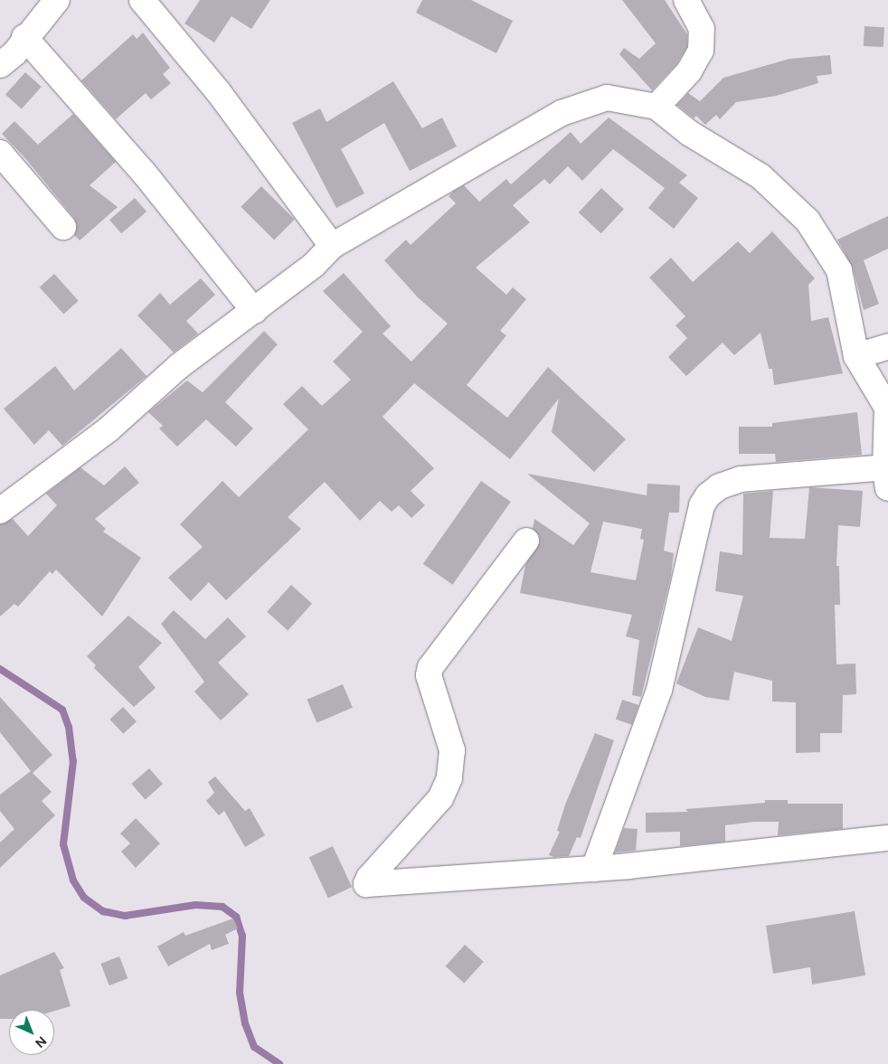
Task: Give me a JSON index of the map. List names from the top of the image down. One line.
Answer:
{"north":"bottom right"}
